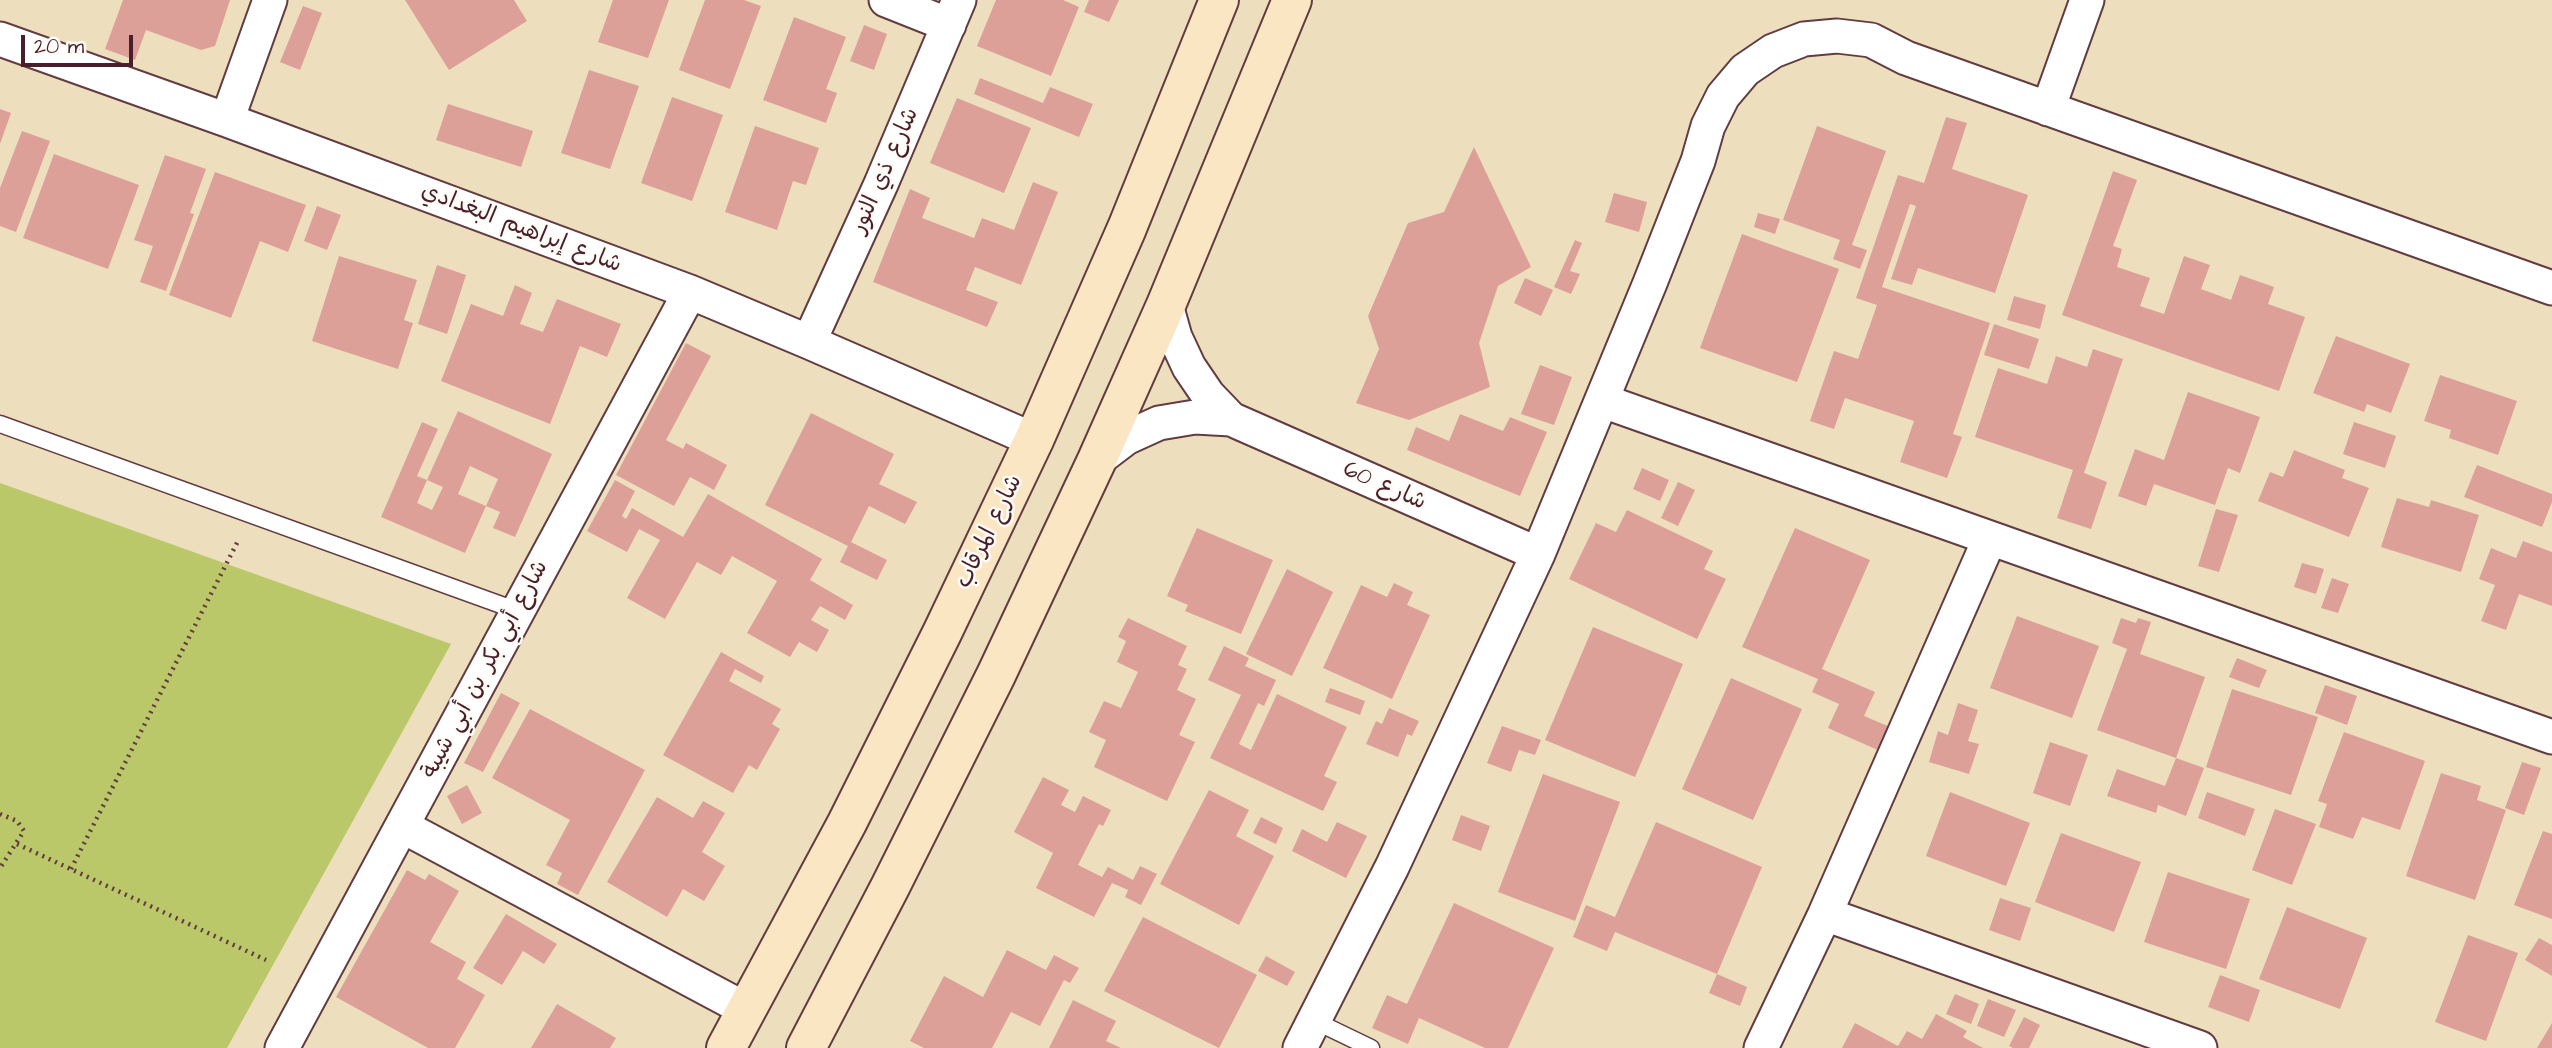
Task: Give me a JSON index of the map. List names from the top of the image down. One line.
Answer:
{"streets":{"main road":["شارع المرقاب"],"street":["شارع ذي النور","شارع إبراهيم البغدادي","شارع 60","شارع أبي بكر بن أبي شيبة"]},"crossings":[["شارع ذي النور","شارع إبراهيم البغدادي"],["شارع إبراهيم البغدادي","شارع المرقاب"],["شارع إبراهيم البغدادي","شارع أبي بكر بن أبي شيبة"]],"scale_bar":"20 m"}
